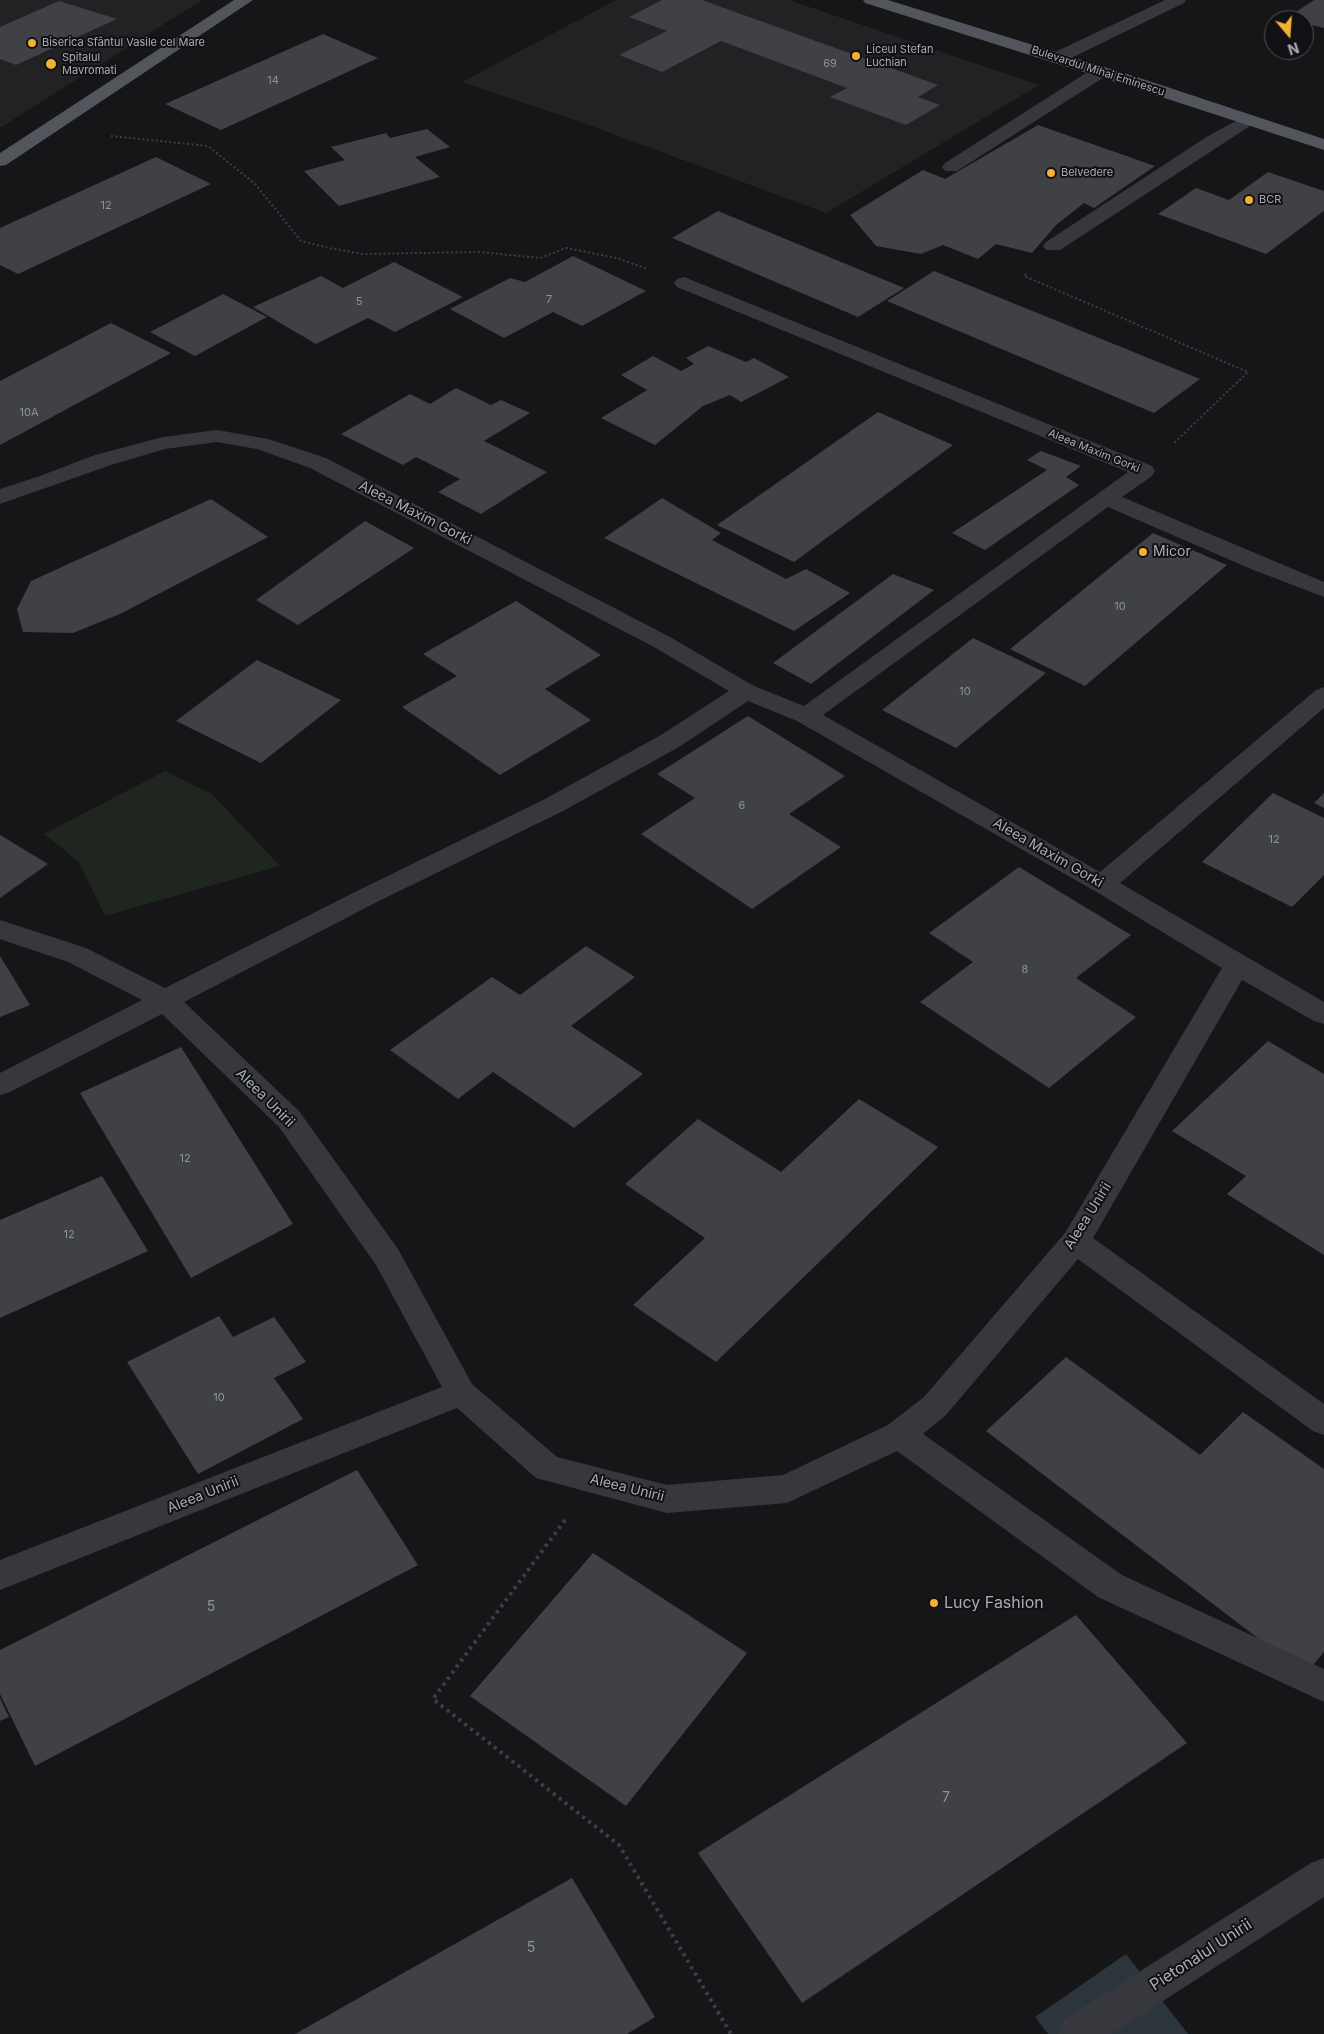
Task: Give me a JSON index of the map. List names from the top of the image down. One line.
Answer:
{"streets":{"main road":["Bulevardul Mihai Eminescu"],"street":["Aleea Maxim Gorki","Aleea Unirii","Pietonalul Unirii"]},"crossings":[["Aleea Maxim Gorki","Aleea Unirii"]],"places":["Biserica Sfântul Vasile cel Mare","Liceul Stefan Luchian","Spitalul Mavromati","Belvedere","BCR","Micor","Lucy Fashion"],"house_numbers":["69","14","12","7","5","10A","10","10","6","12","8","12","12","10","5","7","5"],"north":"bottom"}
